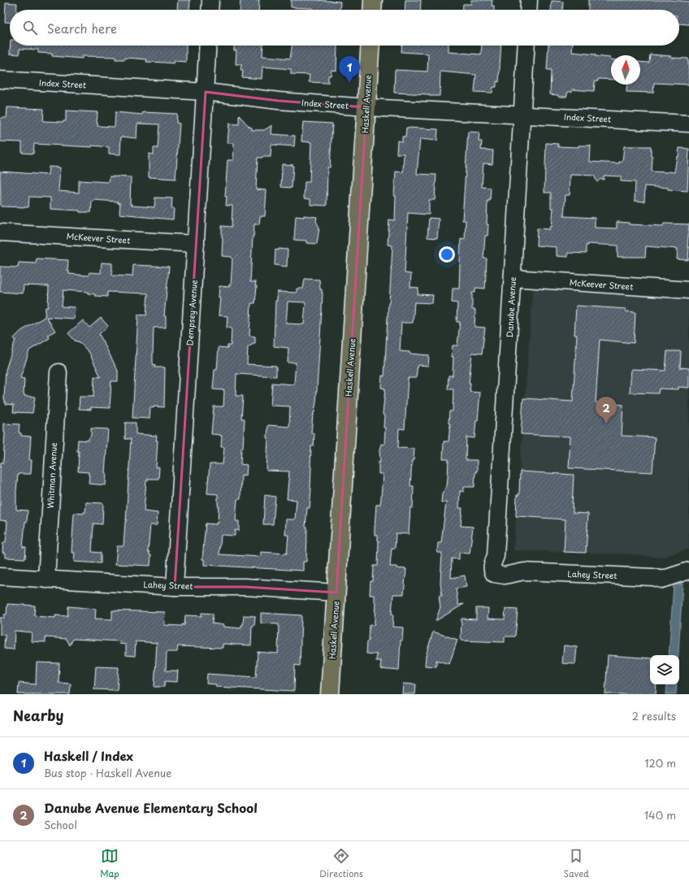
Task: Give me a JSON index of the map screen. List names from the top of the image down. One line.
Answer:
{"streets":{"main road":["Haskell Avenue"],"street":["Index Street","McKeever Street","Danube Avenue","Dempsey Avenue","Whitman Avenue","Lahey Street"]},"crossings":[["Index Street","Haskell Avenue"],["Index Street","Danube Avenue"],["Index Street","Dempsey Avenue"],["Haskell Avenue","Lahey Street"],["McKeever Street","Danube Avenue"],["McKeever Street","Dempsey Avenue"],["Danube Avenue","Lahey Street"],["Dempsey Avenue","Lahey Street"],["Whitman Avenue","Lahey Street"]],"north":"top","page":{"search":"Search here","pins":["1","2"],"heading":["Nearby","2 results"],"list":[{"mark":"1","name":"Haskell / Index","note":"Bus stop · Haskell Avenue","value":"120 m"},{"mark":"2","name":"Danube Avenue Elementary School","note":"School","value":"140 m"}],"nav":["Map","Directions","Saved"]}}
